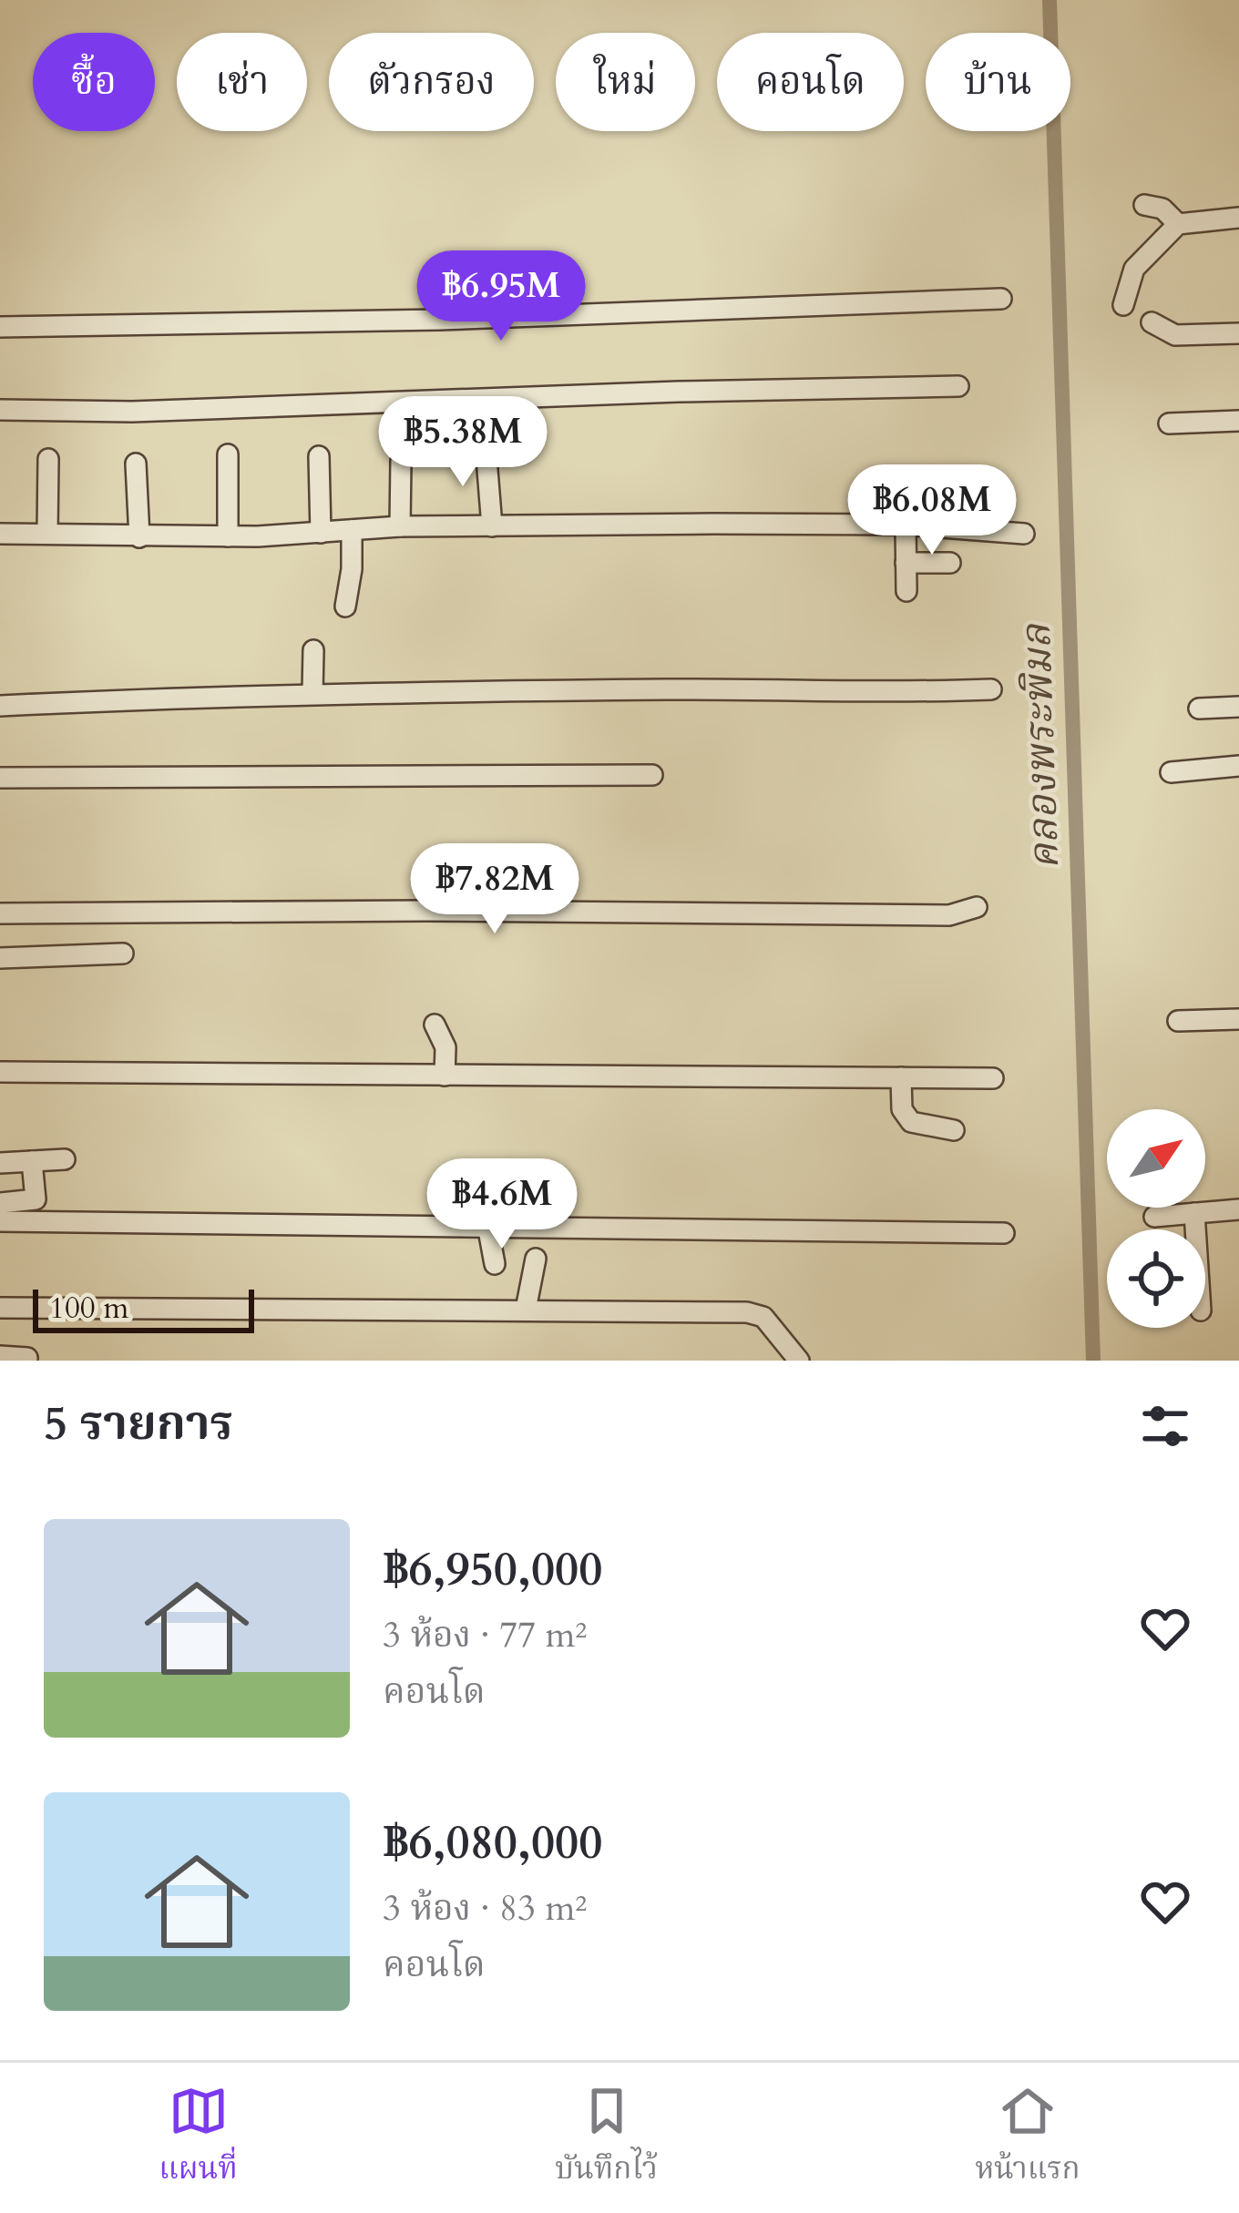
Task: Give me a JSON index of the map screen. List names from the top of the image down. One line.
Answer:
{"water":["คลองพระพิมล"],"scale_bar":"100 m","north":"top right","page":{"chip":["ซื้อ","เช่า","ตัวกรอง","ใหม่","คอนโด","บ้าน"],"price":["฿6.95M","฿5.38M","฿6.08M","฿7.82M","฿4.6M"],"scale":"100 m","heading":"5 รายการ","list":[{"name":"฿6,950,000","note":"3 ห้อง · 77 m² · คอนโด"},{"name":"฿6,080,000","note":"3 ห้อง · 83 m² · คอนโด"}],"tabs":["แผนที่","บันทึกไว้","หน้าแรก"]}}
